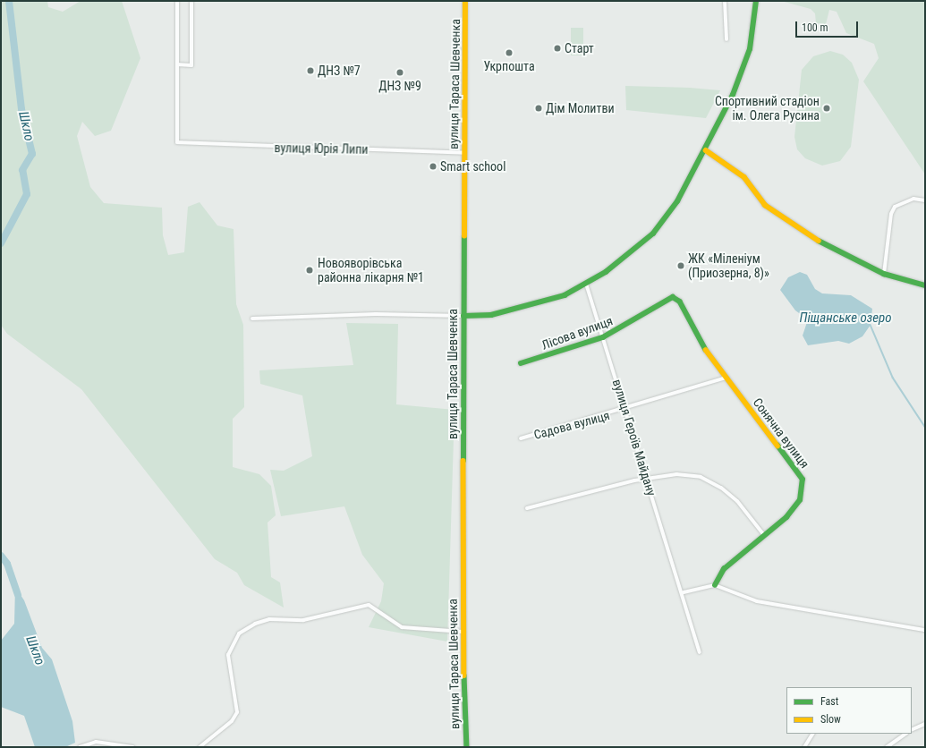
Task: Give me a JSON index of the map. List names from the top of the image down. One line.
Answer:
{"streets":{"street":["вулиця Тараса Шевченка","вулиця Юрія Липи","Лісова вулиця","Садова вулиця","Сонячна вулиця","вулиця Героїв Майдану"]},"crossings":[["вулиця Тараса Шевченка","вулиця Юрія Липи"],["Лісова вулиця","Сонячна вулиця"],["Лісова вулиця","вулиця Героїв Майдану"],["Садова вулиця","Сонячна вулиця"],["Садова вулиця","вулиця Героїв Майдану"]],"water":["Шкло","Піщанське озеро"],"places":["Старт","Укрпошта","ДНЗ №7","ДНЗ №9","Дім Молитви","Спортивний стадіон ім. Олега Русина","Smart school","ЖК «Міленіум (Приозерна, 8)»","Новояворівська районна лікарня №1"],"legend":["Fast","Slow"],"scale_bar":"100 m"}
